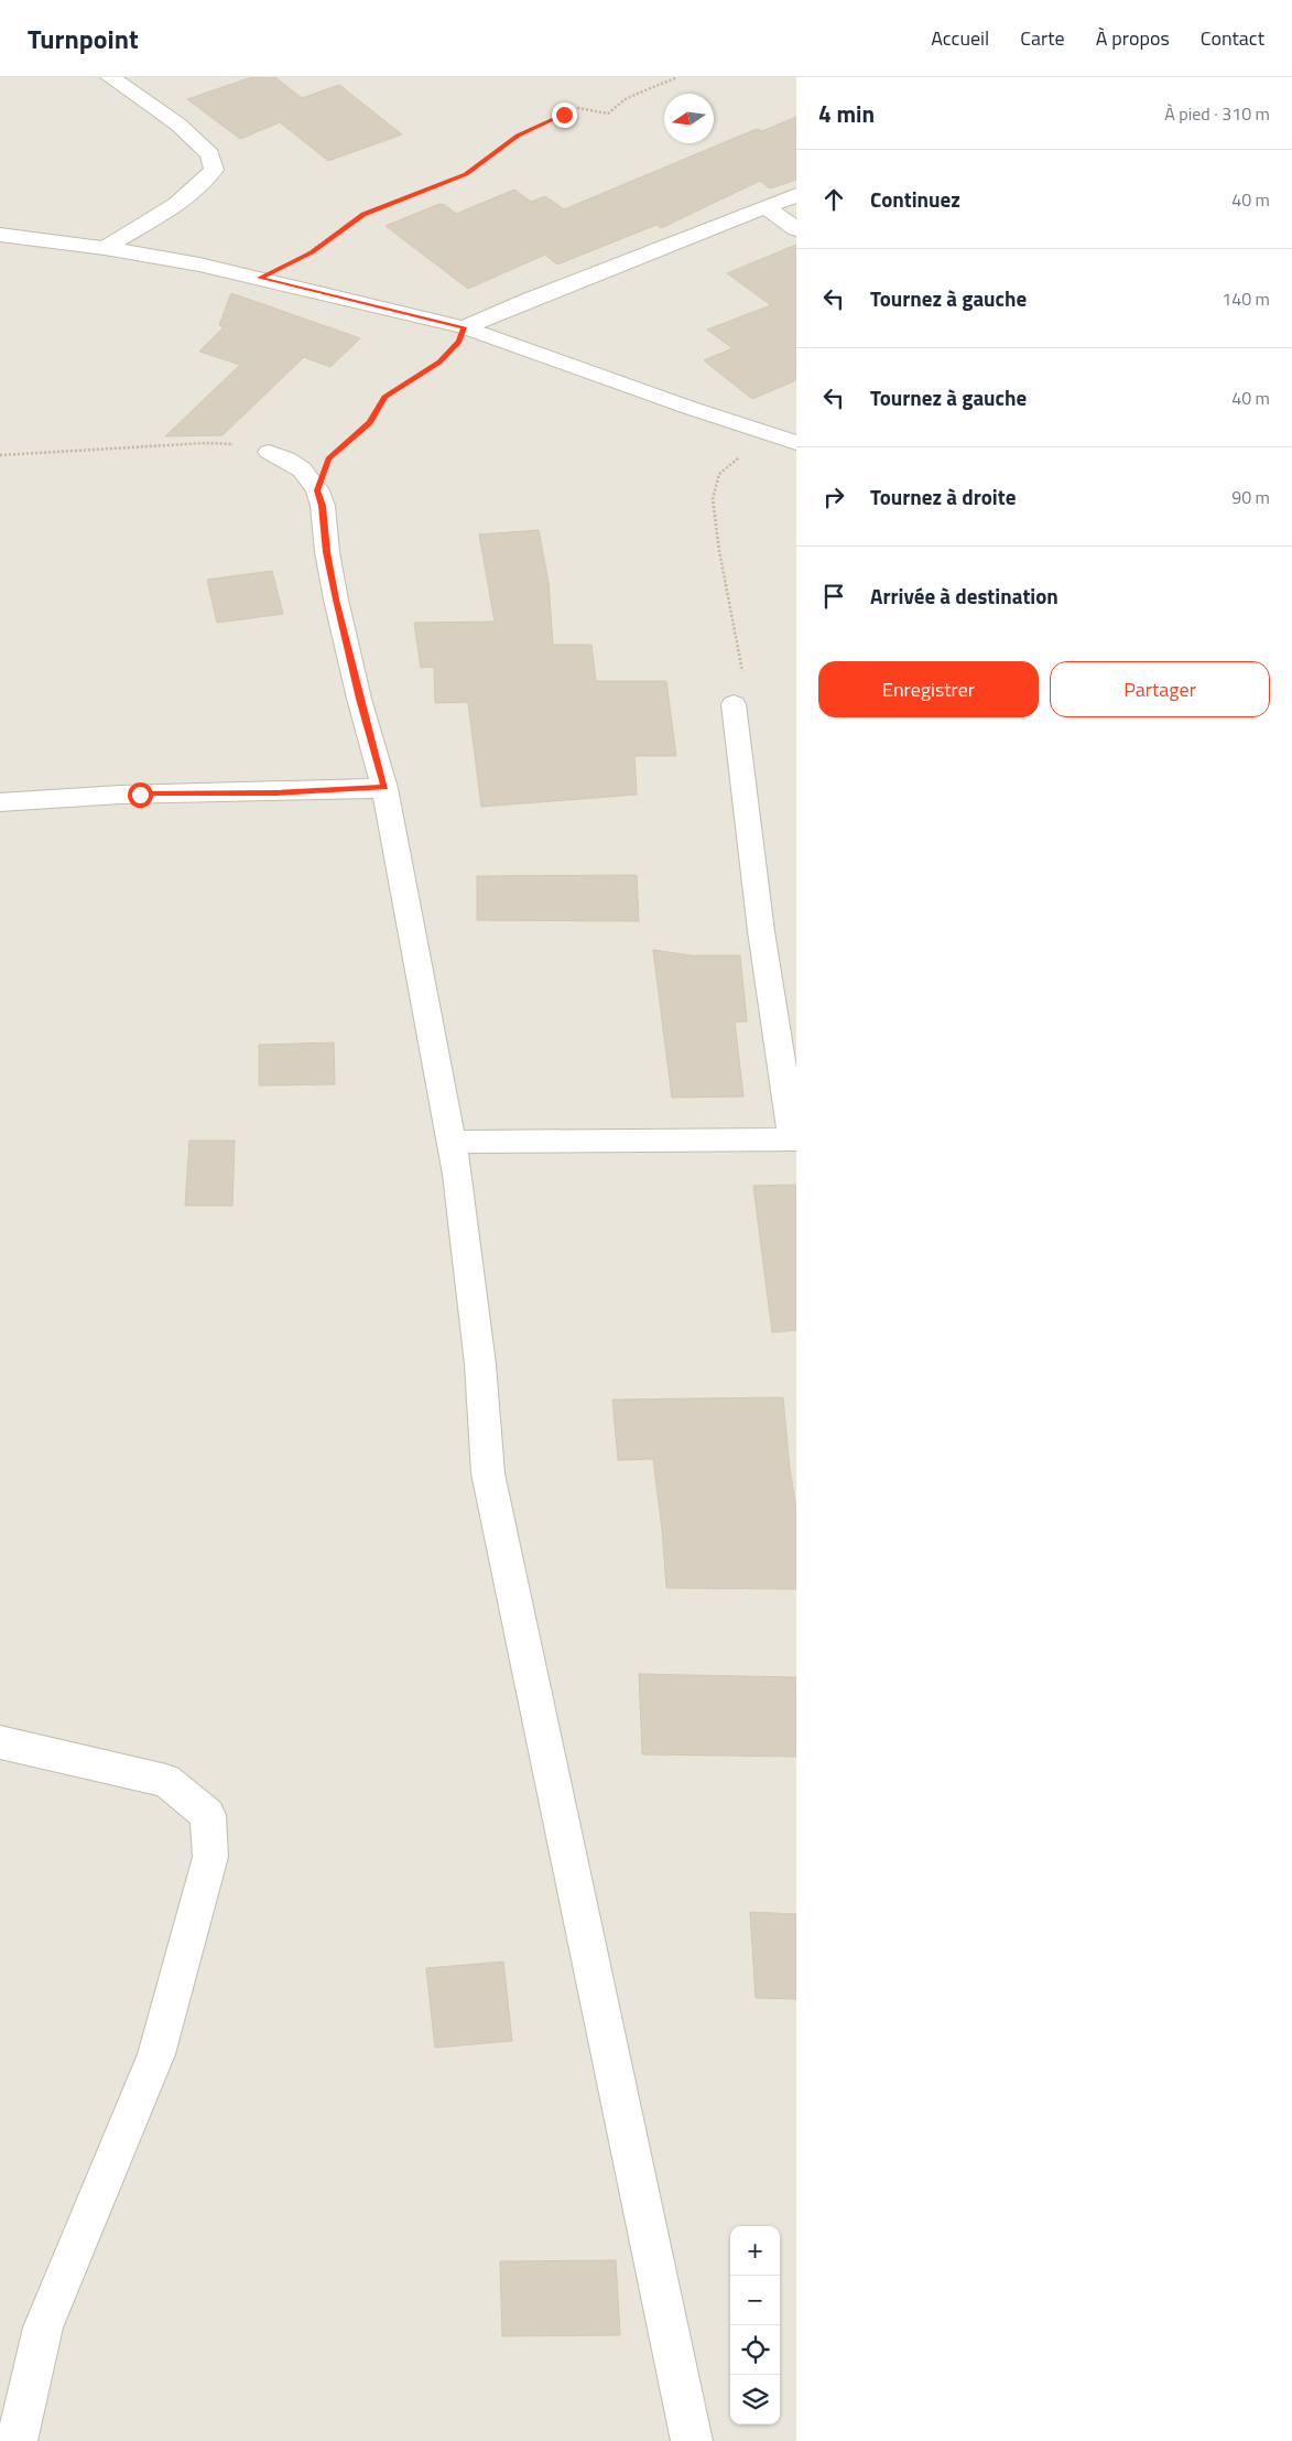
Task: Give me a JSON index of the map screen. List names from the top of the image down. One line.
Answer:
{"north":"left","page":{"header":"Turnpoint","nav":["Accueil","Carte","À propos","Contact"],"heading":["4 min","À pied · 310 m"],"list":[["Continuez","40 m"],["Tournez à gauche","140 m"],["Tournez à gauche","40 m"],["Tournez à droite","90 m"],"Arrivée à destination"],"buttons":["Enregistrer","Partager"],"map_buttons":["+","−"]}}
